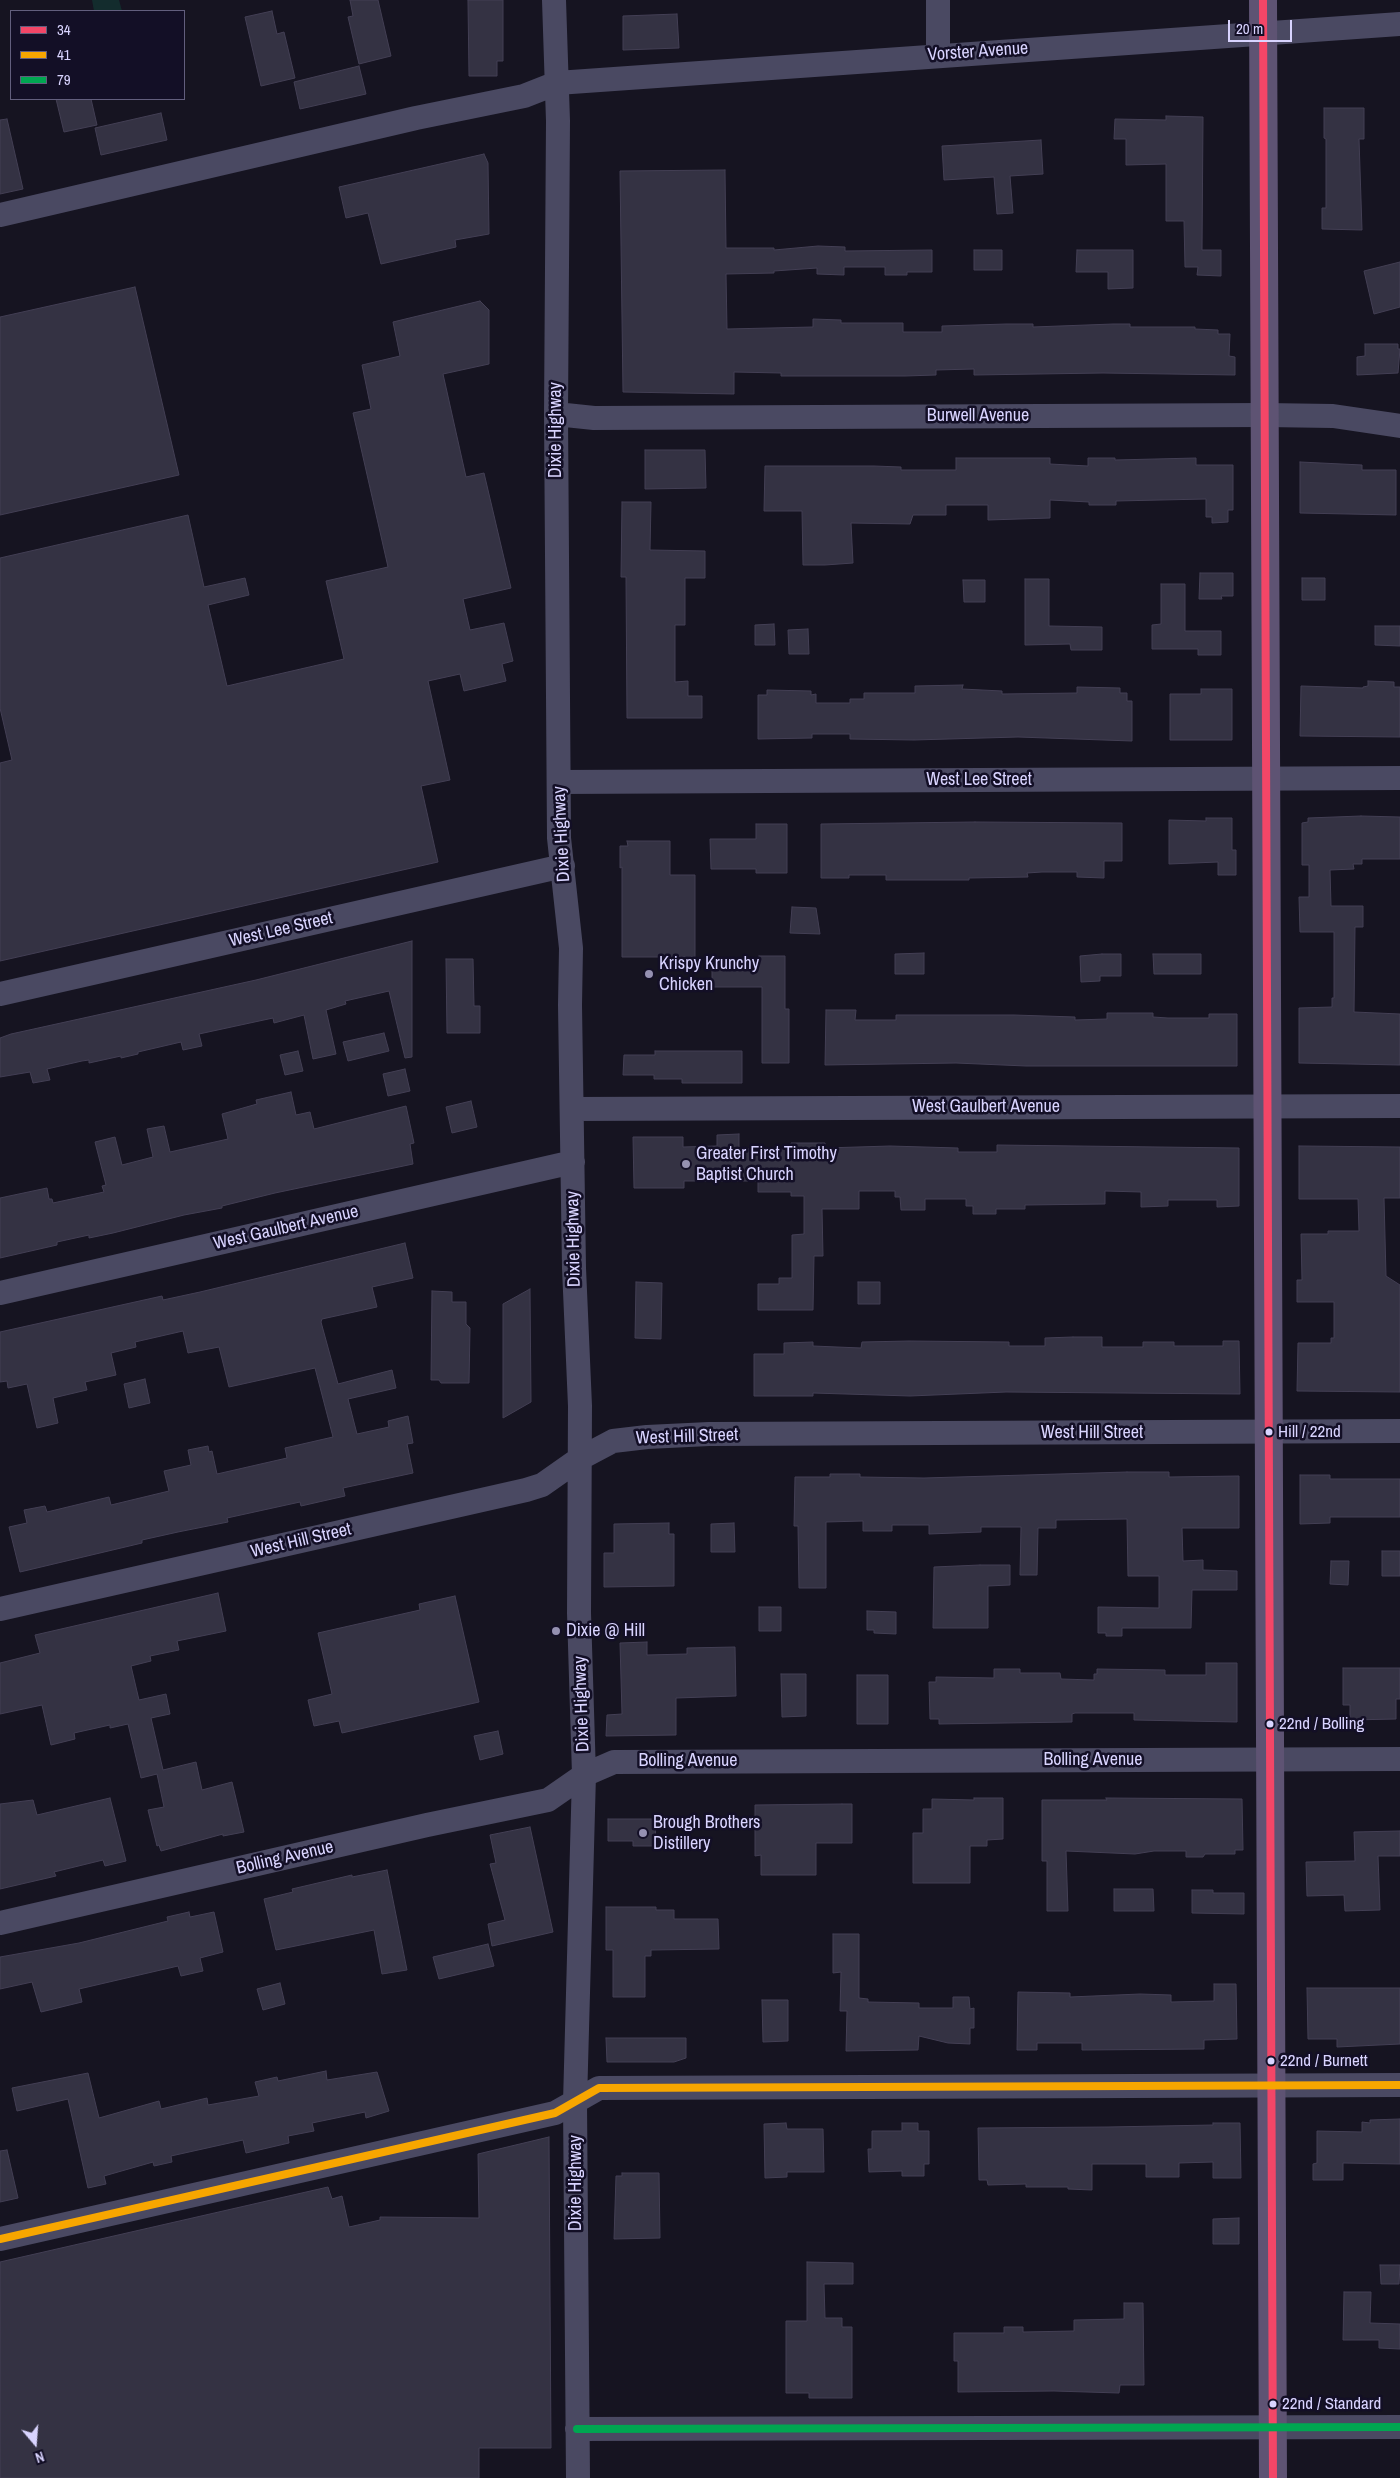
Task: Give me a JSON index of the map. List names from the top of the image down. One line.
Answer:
{"streets":{"street":["Vorster Avenue","Burwell Avenue","Dixie Highway","West Lee Street","West Gaulbert Avenue","West Hill Street","Bolling Avenue"]},"crossings":[["Vorster Avenue","Dixie Highway"],["Burwell Avenue","Dixie Highway"],["Dixie Highway","West Lee Street"],["Dixie Highway","West Gaulbert Avenue"],["Dixie Highway","West Hill Street"],["Dixie Highway","Bolling Avenue"]],"places":["Krispy Krunchy Chicken","Greater First Timothy Baptist Church","Hill / 22nd","Dixie @ Hill","22nd / Bolling","Brough Brothers Distillery","22nd / Burnett","22nd / Standard"],"lines":["transit line 34","transit line 41","transit line 79"],"legend":["34","41","79"],"scale_bar":"20 m","north":"bottom"}
